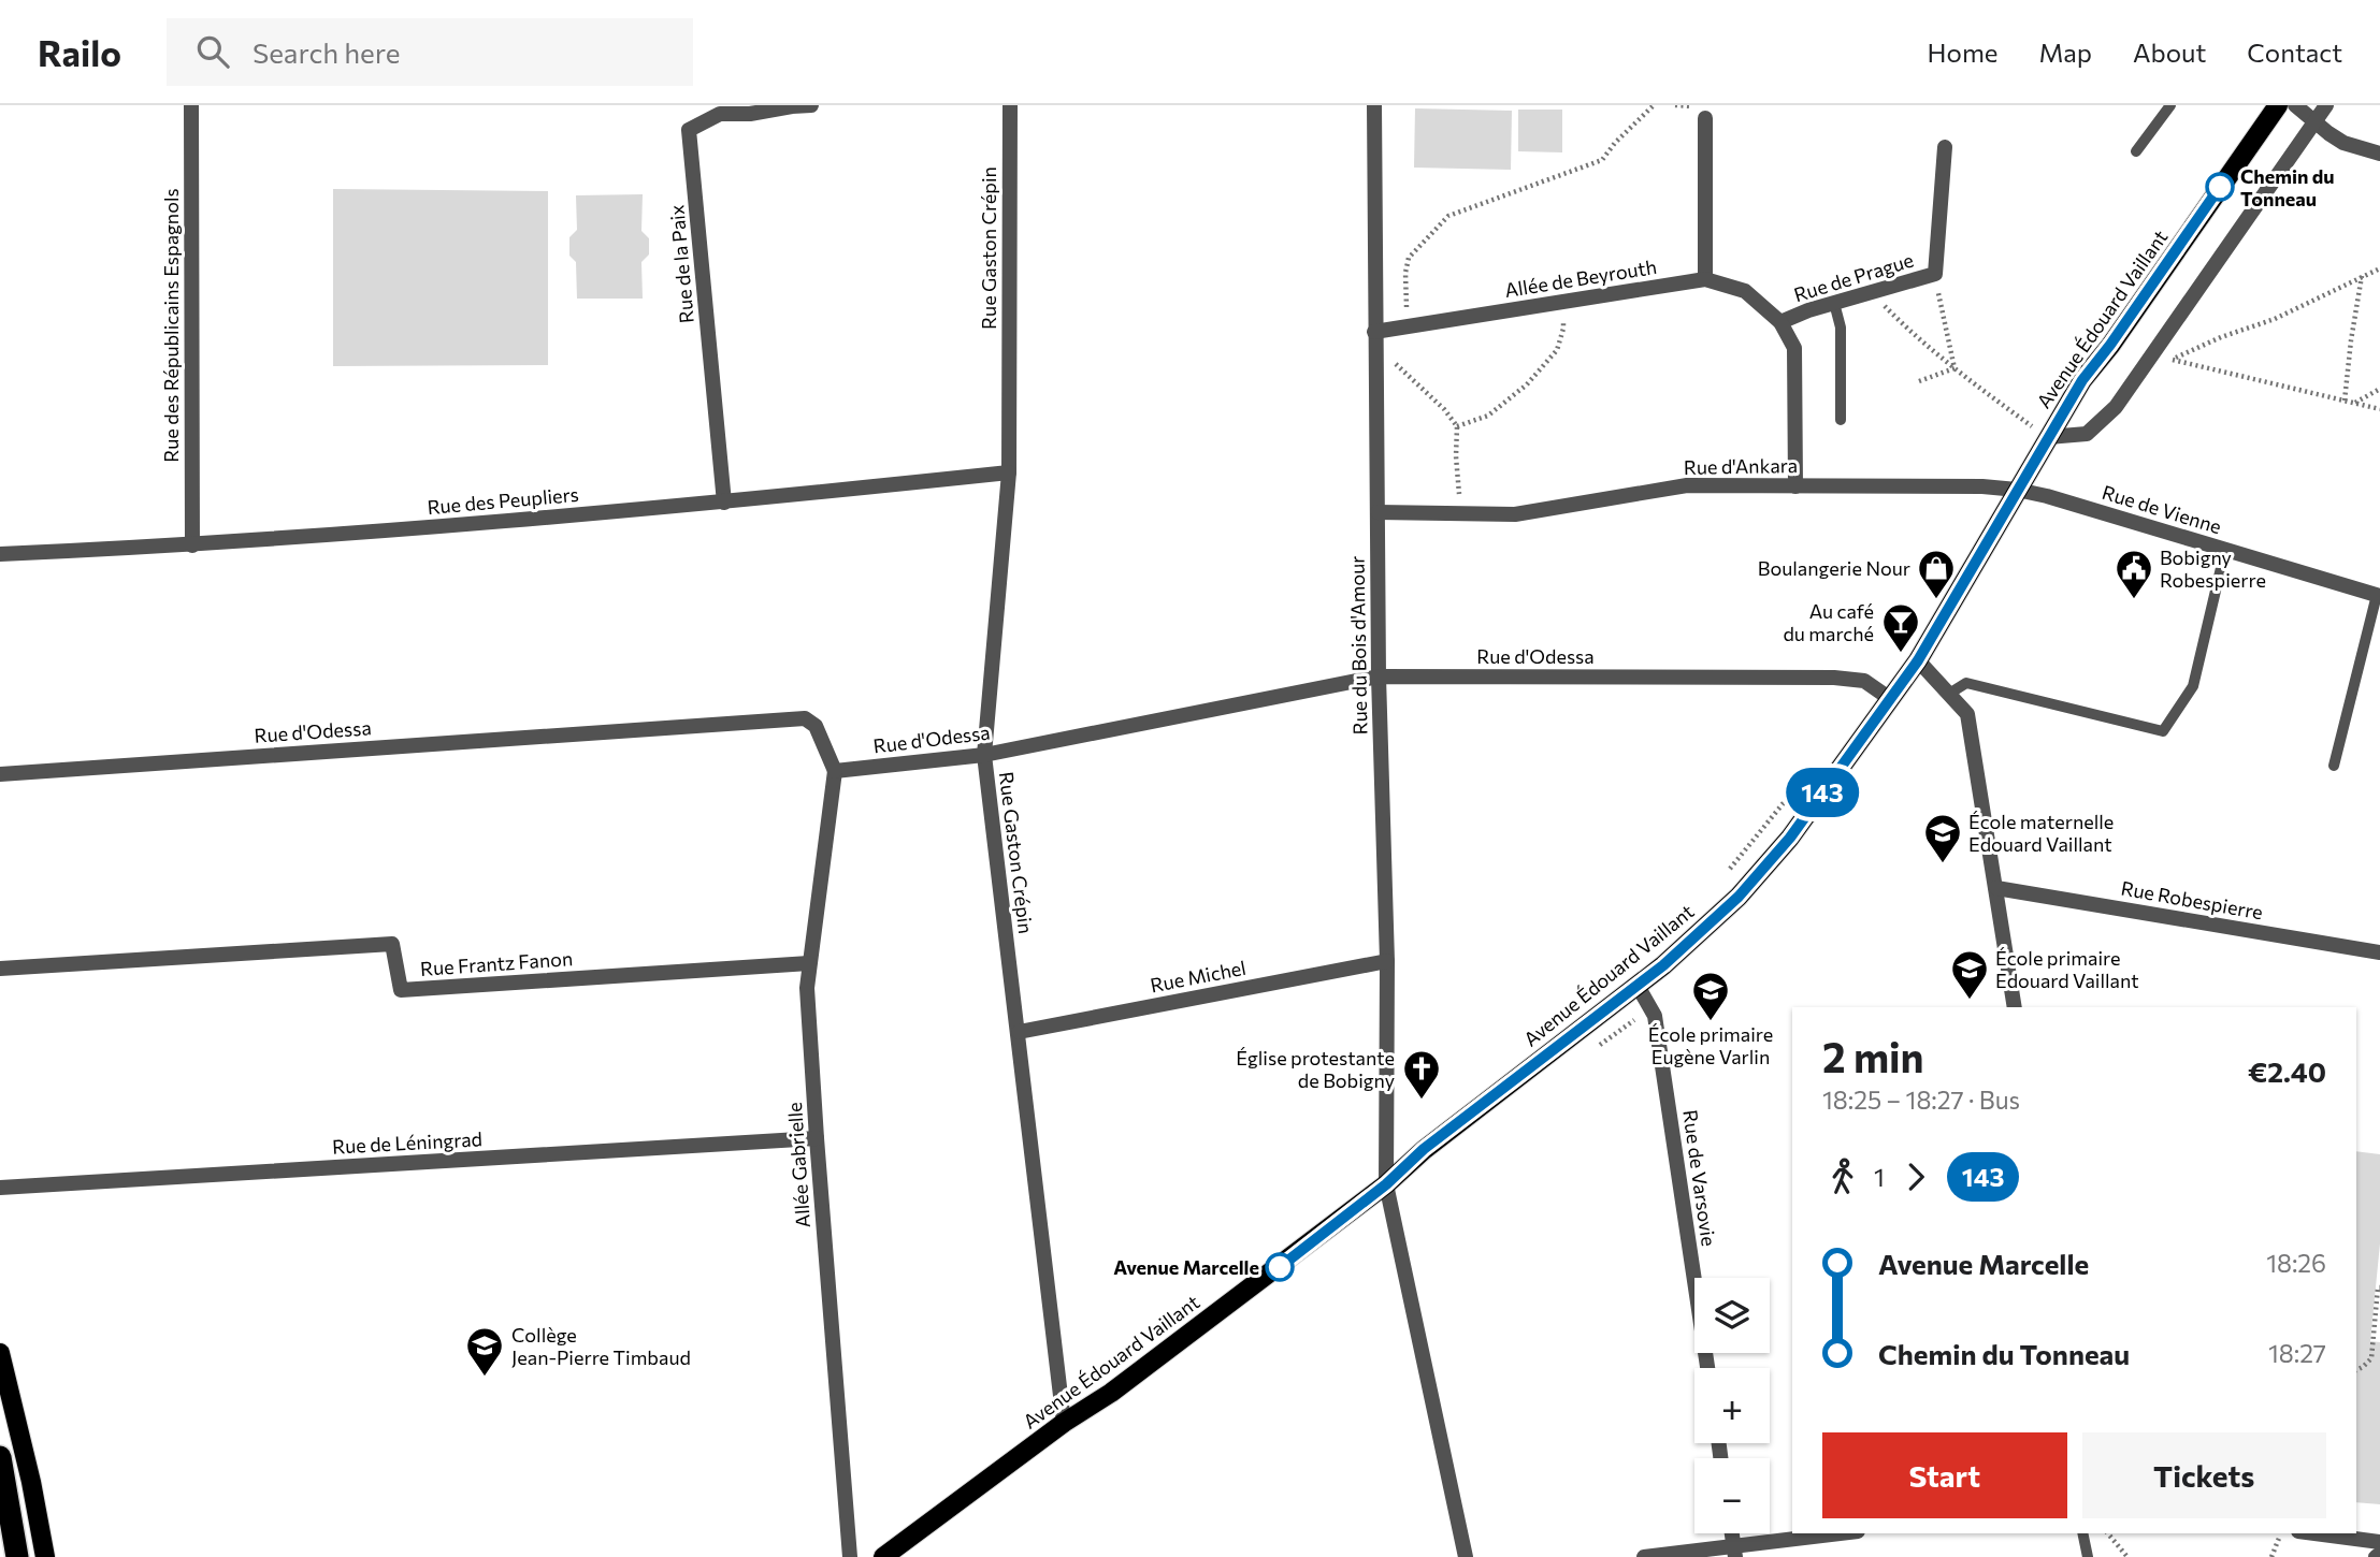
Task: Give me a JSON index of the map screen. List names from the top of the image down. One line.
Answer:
{"streets":{"main road":["Avenue Édouard Vaillant"],"street":["Rue Gaston Crépin","Rue de la Paix","Rue de Prague","Allée de Beyrouth","Rue des Républicains Espagnols","Rue d'Ankara","Rue des Peupliers","Rue de Vienne","Rue du Bois d'Amour","Rue d'Odessa","Rue Robespierre","Rue Frantz Fanon","Rue Michel","Rue de Léningrad","Allée Gabrielle","Rue de Varsovie"]},"crossings":[["Rue Gaston Crépin","Avenue Édouard Vaillant"],["Rue Gaston Crépin","Rue des Peupliers"],["Rue Gaston Crépin","Rue d'Odessa"],["Rue Gaston Crépin","Rue Michel"],["Rue de la Paix","Rue des Peupliers"],["Rue de Prague","Allée de Beyrouth"],["Rue de Prague","Rue d'Ankara"],["Allée de Beyrouth","Rue du Bois d'Amour"],["Avenue Édouard Vaillant","Rue d'Ankara"],["Avenue Édouard Vaillant","Rue de Vienne"],["Avenue Édouard Vaillant","Rue du Bois d'Amour"],["Avenue Édouard Vaillant","Rue d'Odessa"],["Avenue Édouard Vaillant","Rue de Varsovie"],["Rue des Républicains Espagnols","Rue des Peupliers"],["Rue d'Ankara","Rue de Vienne"],["Rue d'Ankara","Rue du Bois d'Amour"],["Rue du Bois d'Amour","Rue d'Odessa"],["Rue du Bois d'Amour","Rue Michel"],["Rue d'Odessa","Allée Gabrielle"],["Rue Frantz Fanon","Allée Gabrielle"],["Rue de Léningrad","Allée Gabrielle"]],"places":{"other":["Chemin du Tonneau","Avenue Marcelle"],"shop":["Boulangerie Nour"],"public building":["Bobigny Robespierre"],"bar":["Au café du marché"],"school or university":["École maternelle Edouard Vaillant","École primaire Edouard Vaillant","École primaire Eugène Varlin","Collège Jean-Pierre Timbaud"],"church":["Église protestante de Bobigny"]},"lines":["bus line 143"],"page":{"header":"Railo","search":"Search here","nav":["Home","Map","About","Contact"],"on_map":"143","heading":["2 min","18:25 – 18:27 · Bus","€2.40"],"legs":["1","143"],"list":[{"name":"Avenue Marcelle","value":"18:26"},{"name":"Chemin du Tonneau","value":"18:27"}],"map_buttons":["+","−"],"buttons":["Start","Tickets"]}}
